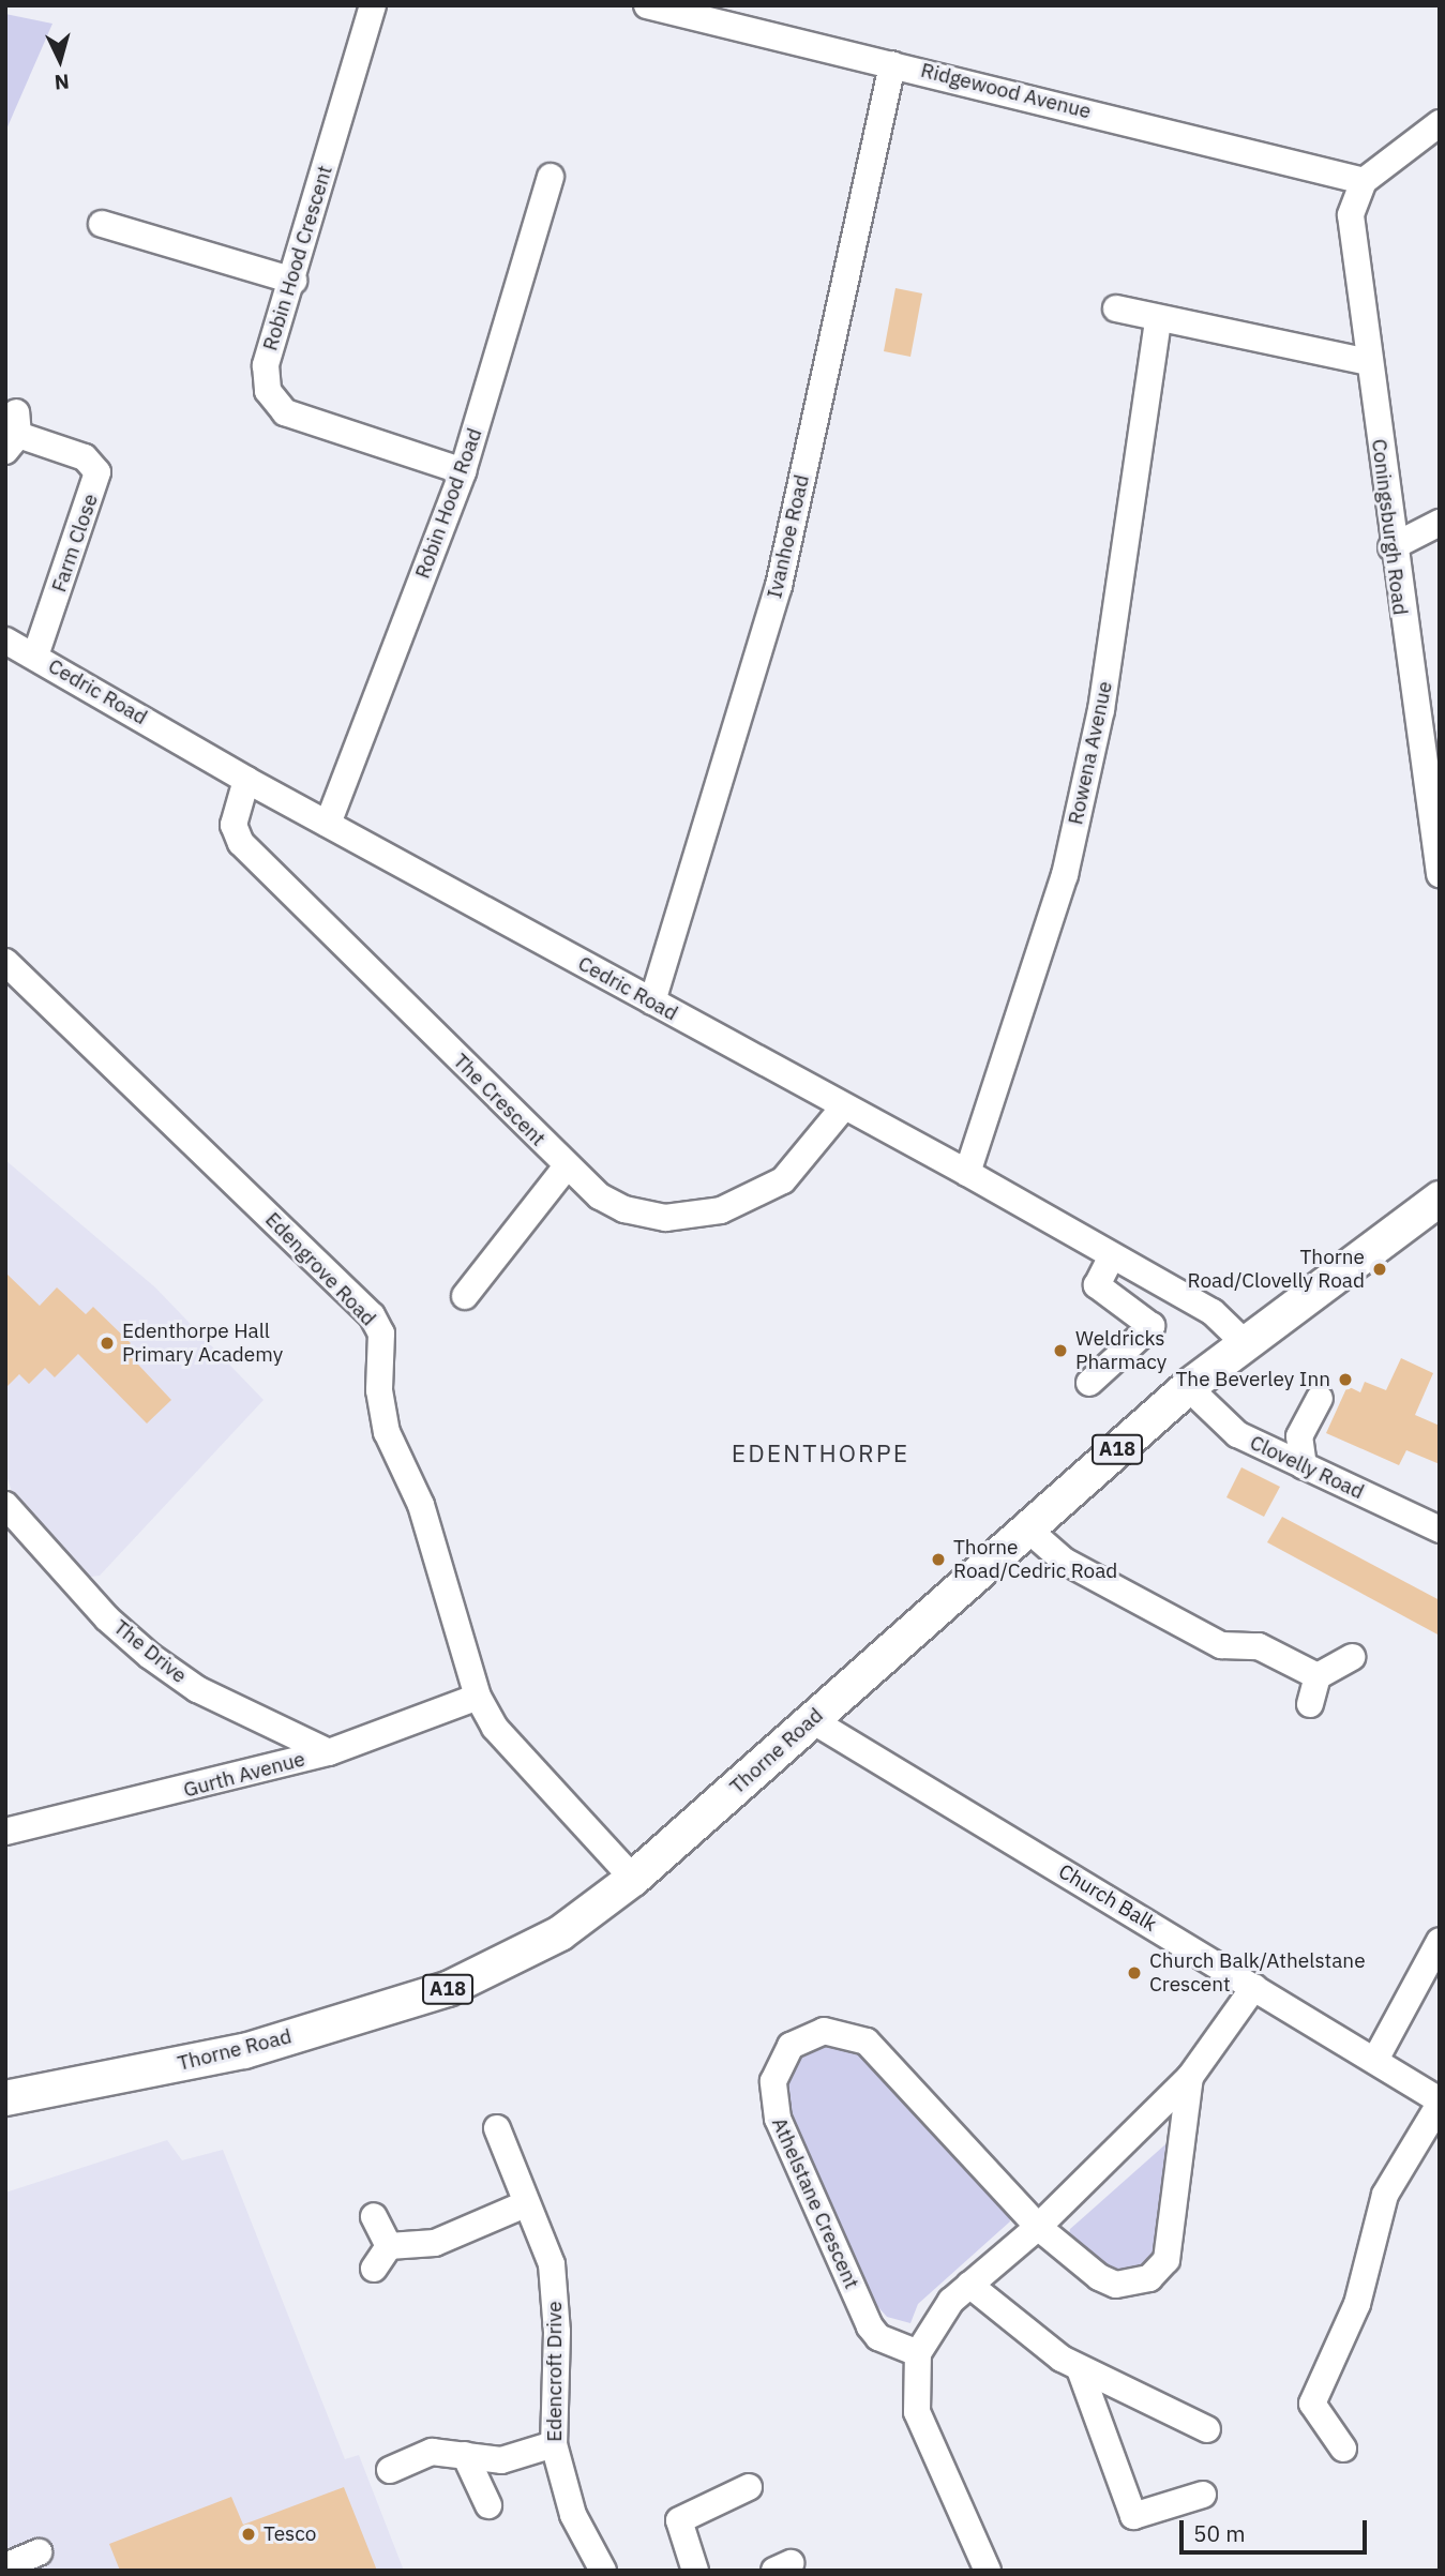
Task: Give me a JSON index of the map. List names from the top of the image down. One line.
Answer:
{"streets":{"main road":["A18","Thorne Road"],"street":["Ridgewood Avenue","Robin Hood Crescent","Robin Hood Road","Coningsburgh Road","Ivanhoe Road","Farm Close","Cedric Road","Rowena Avenue","The Crescent","Edengrove Road","Clovelly Road","The Drive","Gurth Avenue","Church Balk","Athelstane Crescent","Edencroft Drive"]},"crossings":[["Ridgewood Avenue","Coningsburgh Road"],["Ridgewood Avenue","Ivanhoe Road"],["Robin Hood Crescent","Robin Hood Road"],["Robin Hood Road","Cedric Road"],["Ivanhoe Road","Cedric Road"],["Farm Close","Cedric Road"],["Cedric Road","Rowena Avenue"],["Cedric Road","The Crescent"],["Cedric Road","Thorne Road"],["Edengrove Road","Thorne Road"],["Edengrove Road","Gurth Avenue"],["Clovelly Road","Thorne Road"],["The Drive","Gurth Avenue"],["Thorne Road","Church Balk"],["Church Balk","Athelstane Crescent"]],"districts":["EDENTHORPE"],"places":["Thorne Road/Clovelly Road","Edenthorpe Hall Primary Academy","Weldricks Pharmacy","The Beverley Inn","Thorne Road/Cedric Road","Church Balk/Athelstane Crescent","Tesco"],"scale_bar":"50 m","north":"bottom"}
